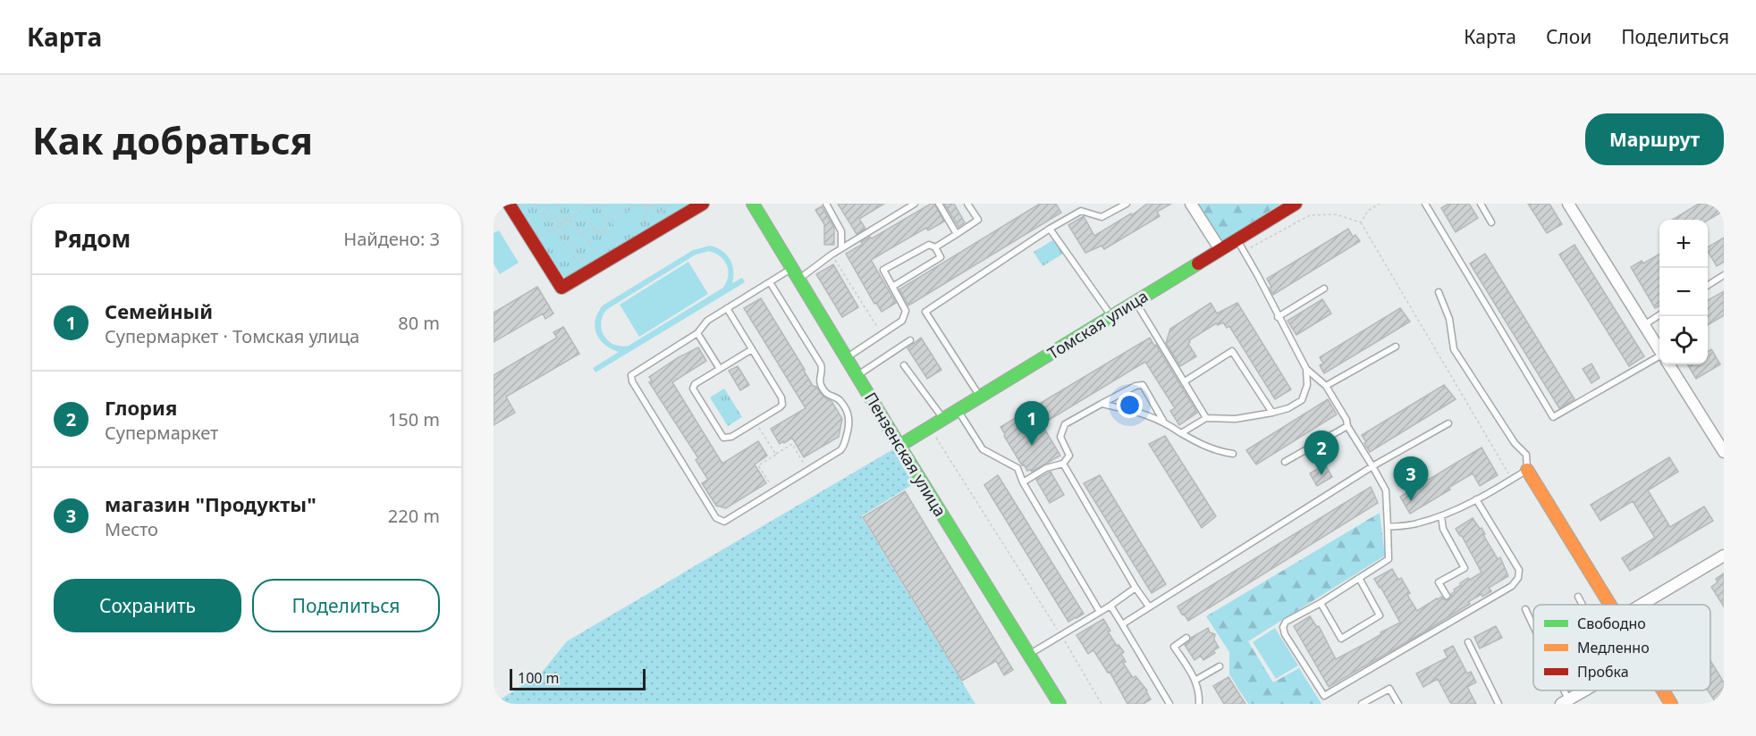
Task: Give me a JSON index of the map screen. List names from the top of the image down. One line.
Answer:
{"streets":{"street":["Томская улица","Пензенская улица"]},"crossings":[["Томская улица","Пензенская улица"]],"legend":["Свободно","Медленно","Пробка"],"scale_bar":"100 m","page":{"header":"Карта","nav":["Карта","Слои","Поделиться"],"buttons":["Маршрут",["Сохранить","Поделиться"]],"title":"Как добраться","heading":["Рядом","Найдено: 3"],"map_buttons":["+","−"],"list":[{"mark":"1","name":"Семейный","note":"Супермаркет · Томская улица","value":"80 m"},{"mark":"2","name":"Глория","note":"Супермаркет","value":"150 m"},{"mark":"3","name":"магазин \"Продукты\"","note":"Место","value":"220 m"}],"pins":["1","2","3"],"scale":"100 m"}}
